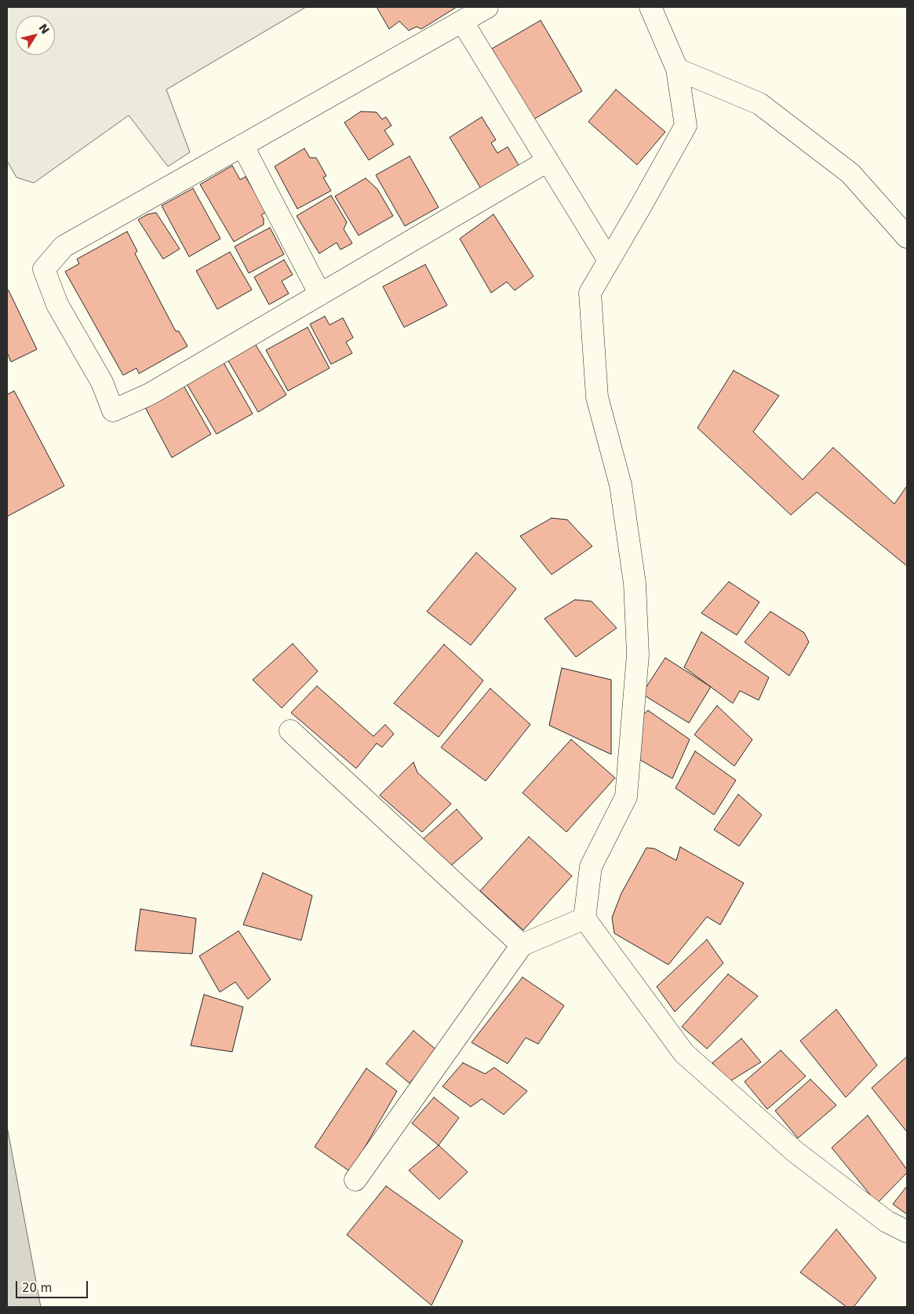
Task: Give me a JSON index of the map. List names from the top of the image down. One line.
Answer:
{"scale_bar":"20 m","north":"top right"}
